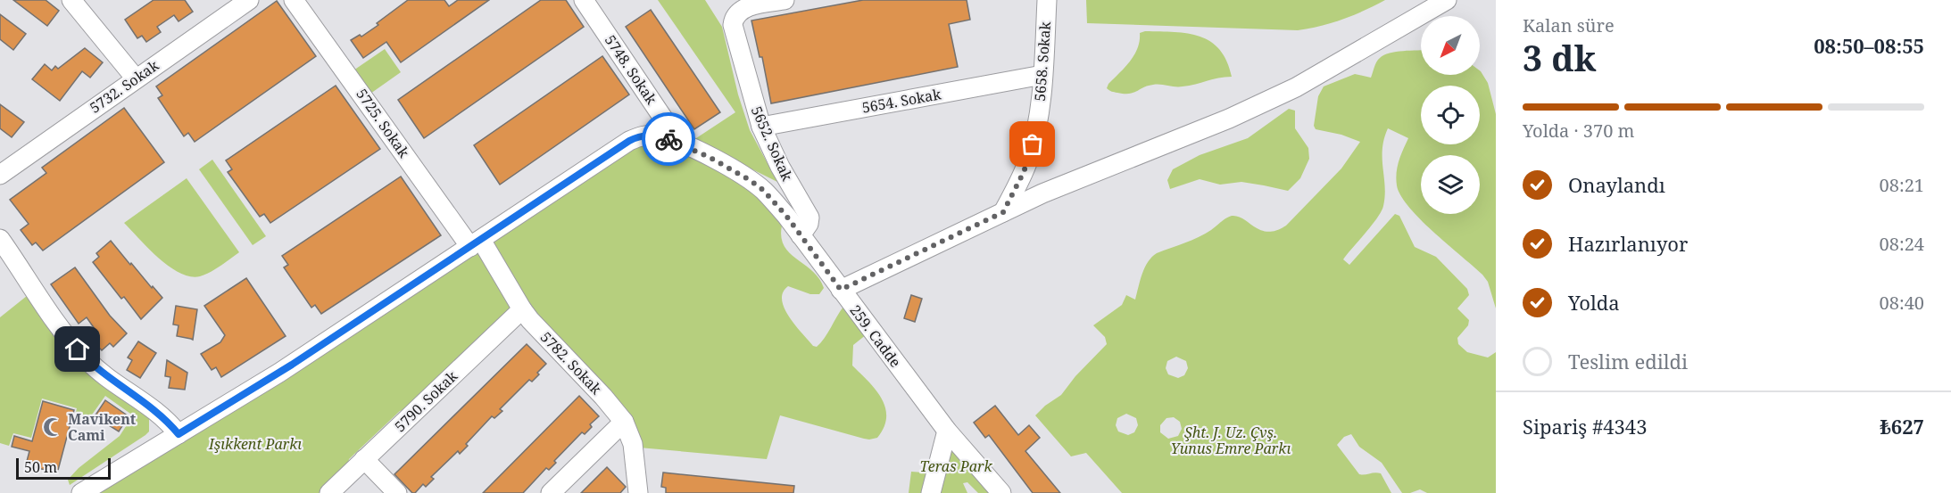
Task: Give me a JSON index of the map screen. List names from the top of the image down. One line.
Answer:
{"streets":{"street":["5658. Sokak","5748. Sokak","5732. Sokak","5654. Sokak","5725. Sokak","5652. Sokak","259. Cadde","5782. Sokak","5790. Sokak"]},"crossings":[["5658. Sokak","5654. Sokak"],["5748. Sokak","259. Cadde"],["5654. Sokak","5652. Sokak"],["5725. Sokak","259. Cadde"],["5725. Sokak","5782. Sokak"],["5652. Sokak","259. Cadde"],["259. Cadde","5782. Sokak"],["5782. Sokak","5790. Sokak"]],"parks":["Şht. J. Uz. Çvş. Yunus Emre Parkı","Işıkkent Parkı","Teras Park"],"places":{"mosque":["Mavikent Cami"]},"scale_bar":"50 m","north":"bottom left","page":{"heading":["3 dk","Kalan süre","08:50–08:55"],"panel":["Sipariş #4343","₺627"],"bar":"Yolda · 370 m","list":[["Onaylandı","08:21"],["Hazırlanıyor","08:24"],["Yolda","08:40"],"Teslim edildi"],"scale":"50 m"}}
